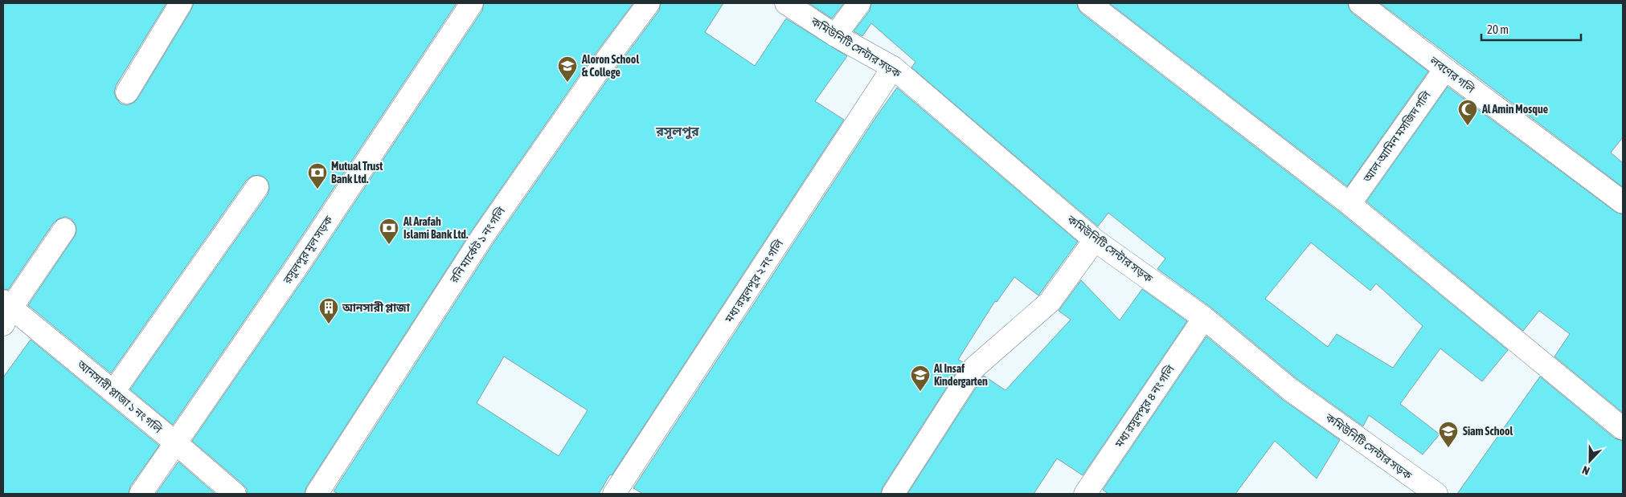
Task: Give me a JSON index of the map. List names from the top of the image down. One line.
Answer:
{"streets":{"street":["কমিউনিটি সেন্টার সড়ক","লবণের গলি","আল-আমিন মসজিদ গলি","রনি মার্কেট ১ নং গলি","রসুলপুর মূল সড়ক","মধ্য রসুলপুর ২ নং গলি","আনসারী প্লাজা ১ নং গলি","মধ্য রসুলপুর ৪ নং গলি"]},"crossings":[["কমিউনিটি সেন্টার সড়ক","মধ্য রসুলপুর ২ নং গলি"],["কমিউনিটি সেন্টার সড়ক","মধ্য রসুলপুর ৪ নং গলি"],["লবণের গলি","আল-আমিন মসজিদ গলি"],["রসুলপুর মূল সড়ক","আনসারী প্লাজা ১ নং গলি"]],"districts":["রসূলপুর"],"places":{"school or university":["Aloron School & College","Al Insaf Kindergarten","Siam School"],"mosque":["Al Amin Mosque"],"bank":["Mutual Trust Bank Ltd.","Al Arafah Islami Bank Ltd."],"building":["আনসারী প্লাজা"]},"scale_bar":"20 m","north":"bottom"}
